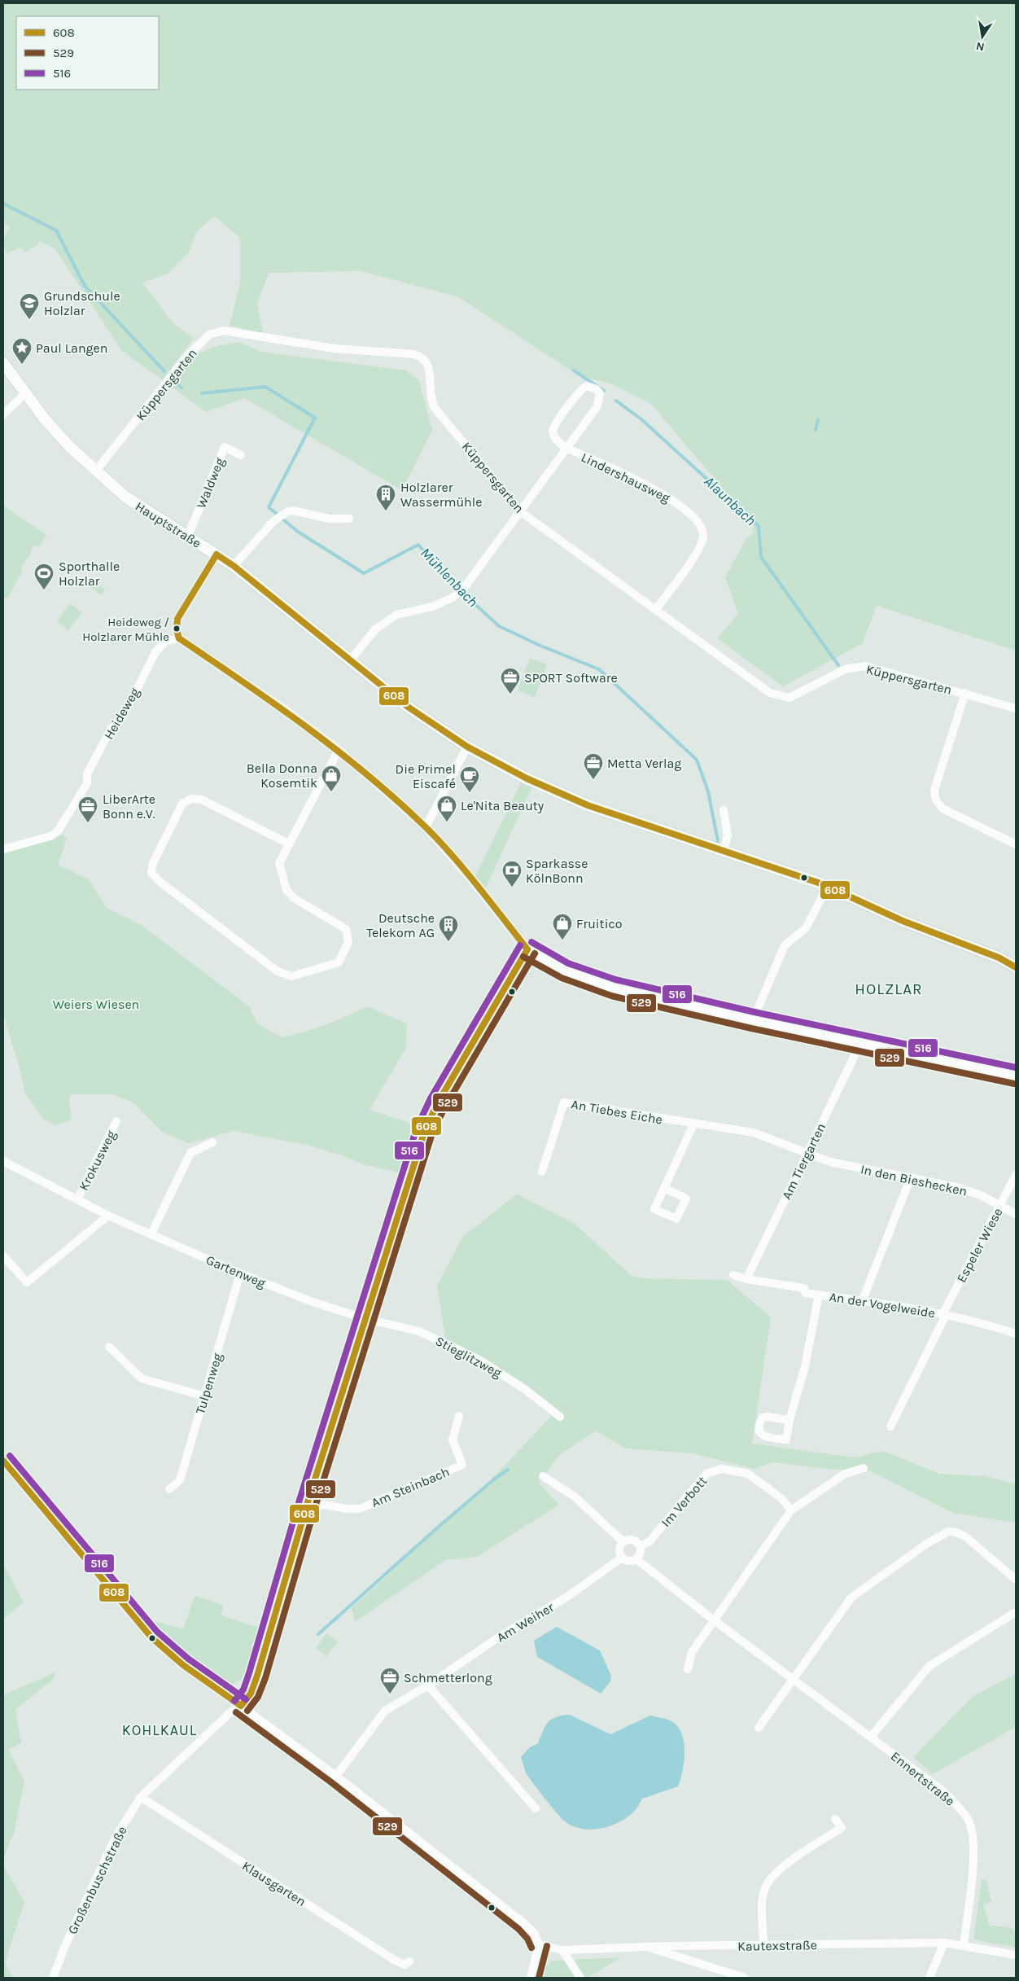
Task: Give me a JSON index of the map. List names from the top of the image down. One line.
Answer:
{"streets":{"main road":["Hauptstraße"],"street":["Küppersgarten","Lindershausweg","Waldweg","Heideweg","An Tiebes Eiche","Krokusweg","Am Tiergarten","In den Bieshecken","Espeler Wiese","Gartenweg","An der Vogelweide","Stieglitzweg","Tulpenweg","Am Steinbach","Im Verbott","Am Weiher","Ennertstraße","Großenbuschstraße","Klausgarten","Kautexstraße"]},"crossings":[["Küppersgarten","Lindershausweg"],["Küppersgarten","Hauptstraße"],["Waldweg","Hauptstraße"],["An Tiebes Eiche","Am Tiergarten"],["An Tiebes Eiche","In den Bieshecken"],["Krokusweg","Gartenweg"],["Am Tiergarten","In den Bieshecken"],["Am Tiergarten","An der Vogelweide"],["In den Bieshecken","Espeler Wiese"],["Espeler Wiese","An der Vogelweide"],["Gartenweg","Stieglitzweg"],["Gartenweg","Tulpenweg"],["Im Verbott","Am Weiher"],["Im Verbott","Ennertstraße"],["Am Weiher","Ennertstraße"],["Ennertstraße","Kautexstraße"],["Großenbuschstraße","Klausgarten"]],"districts":["HOLZLAR","KOHLKAUL"],"water":["Alaunbach","Mühlenbach"],"parks":["Weiers Wiesen"],"places":{"school or university":["Grundschule Holzlar"],"place":["Paul Langen"],"building":["Holzlarer Wassermühle","Deutsche Telekom AG"],"sports":["Sporthalle Holzlar"],"other":["Heideweg / Holzlarer Mühle"],"office":["SPORT Software","Metta Verlag","LiberArte Bonn e.V.","Schmetterlong"],"shop":["Bella Donna Kosemtik","Le'Nita Beauty","Fruitico"],"cafe":["Die Primel Eiscafé"],"bank":["Sparkasse KölnBonn"]},"lines":["transit line 608","transit line 516","transit line 529"],"legend":["608","529","516"],"north":"bottom"}
